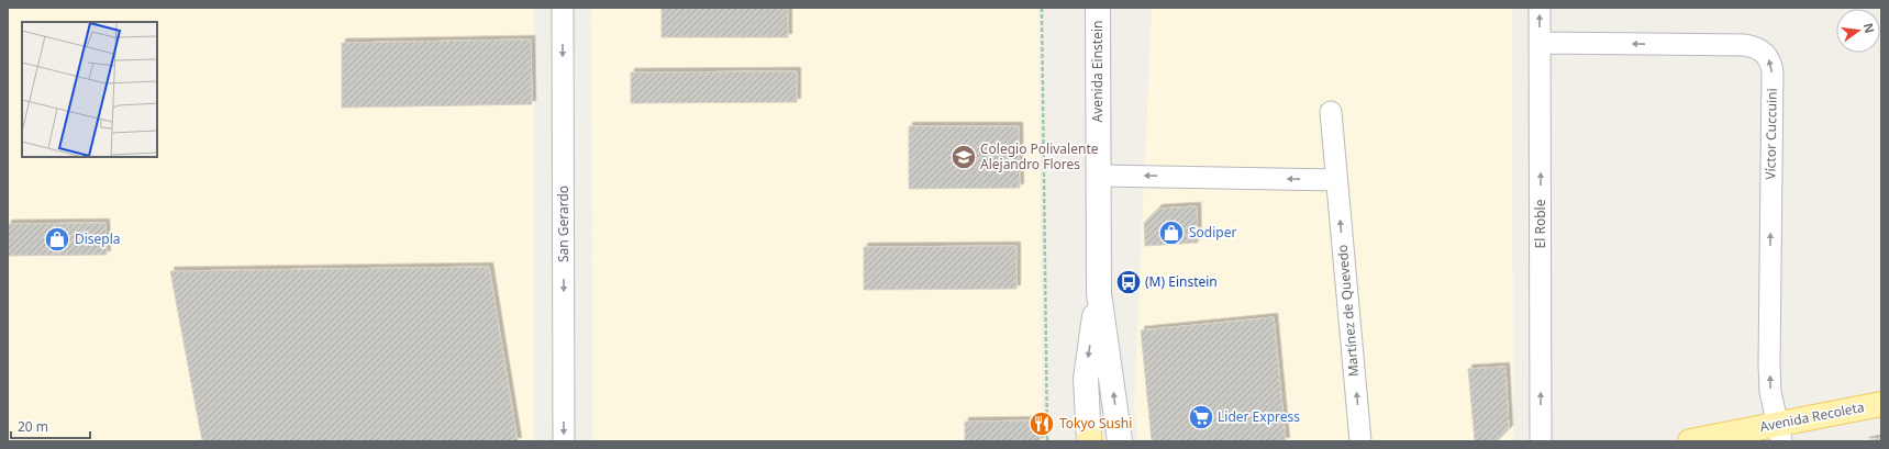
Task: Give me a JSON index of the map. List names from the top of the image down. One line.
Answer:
{"streets":{"main road":["Avenida Einstein","Avenida Recoleta"],"street":["Víctor Cuccuini","San Gerardo","El Roble","Martínez de Quevedo"]},"crossings":[["Víctor Cuccuini","El Roble"],["Víctor Cuccuini","Avenida Recoleta"]],"one_way":["San Gerardo","El Roble","Martínez de Quevedo"],"places":{"school or university":["Colegio Polivalente Alejandro Flores"],"shop":["Sodiper","Disepla"],"bus stop":["(M) Einstein"],"supermarket":["Lider Express"],"restaurant":["Tokyo Sushi"]},"scale_bar":"20 m","north":"right"}
